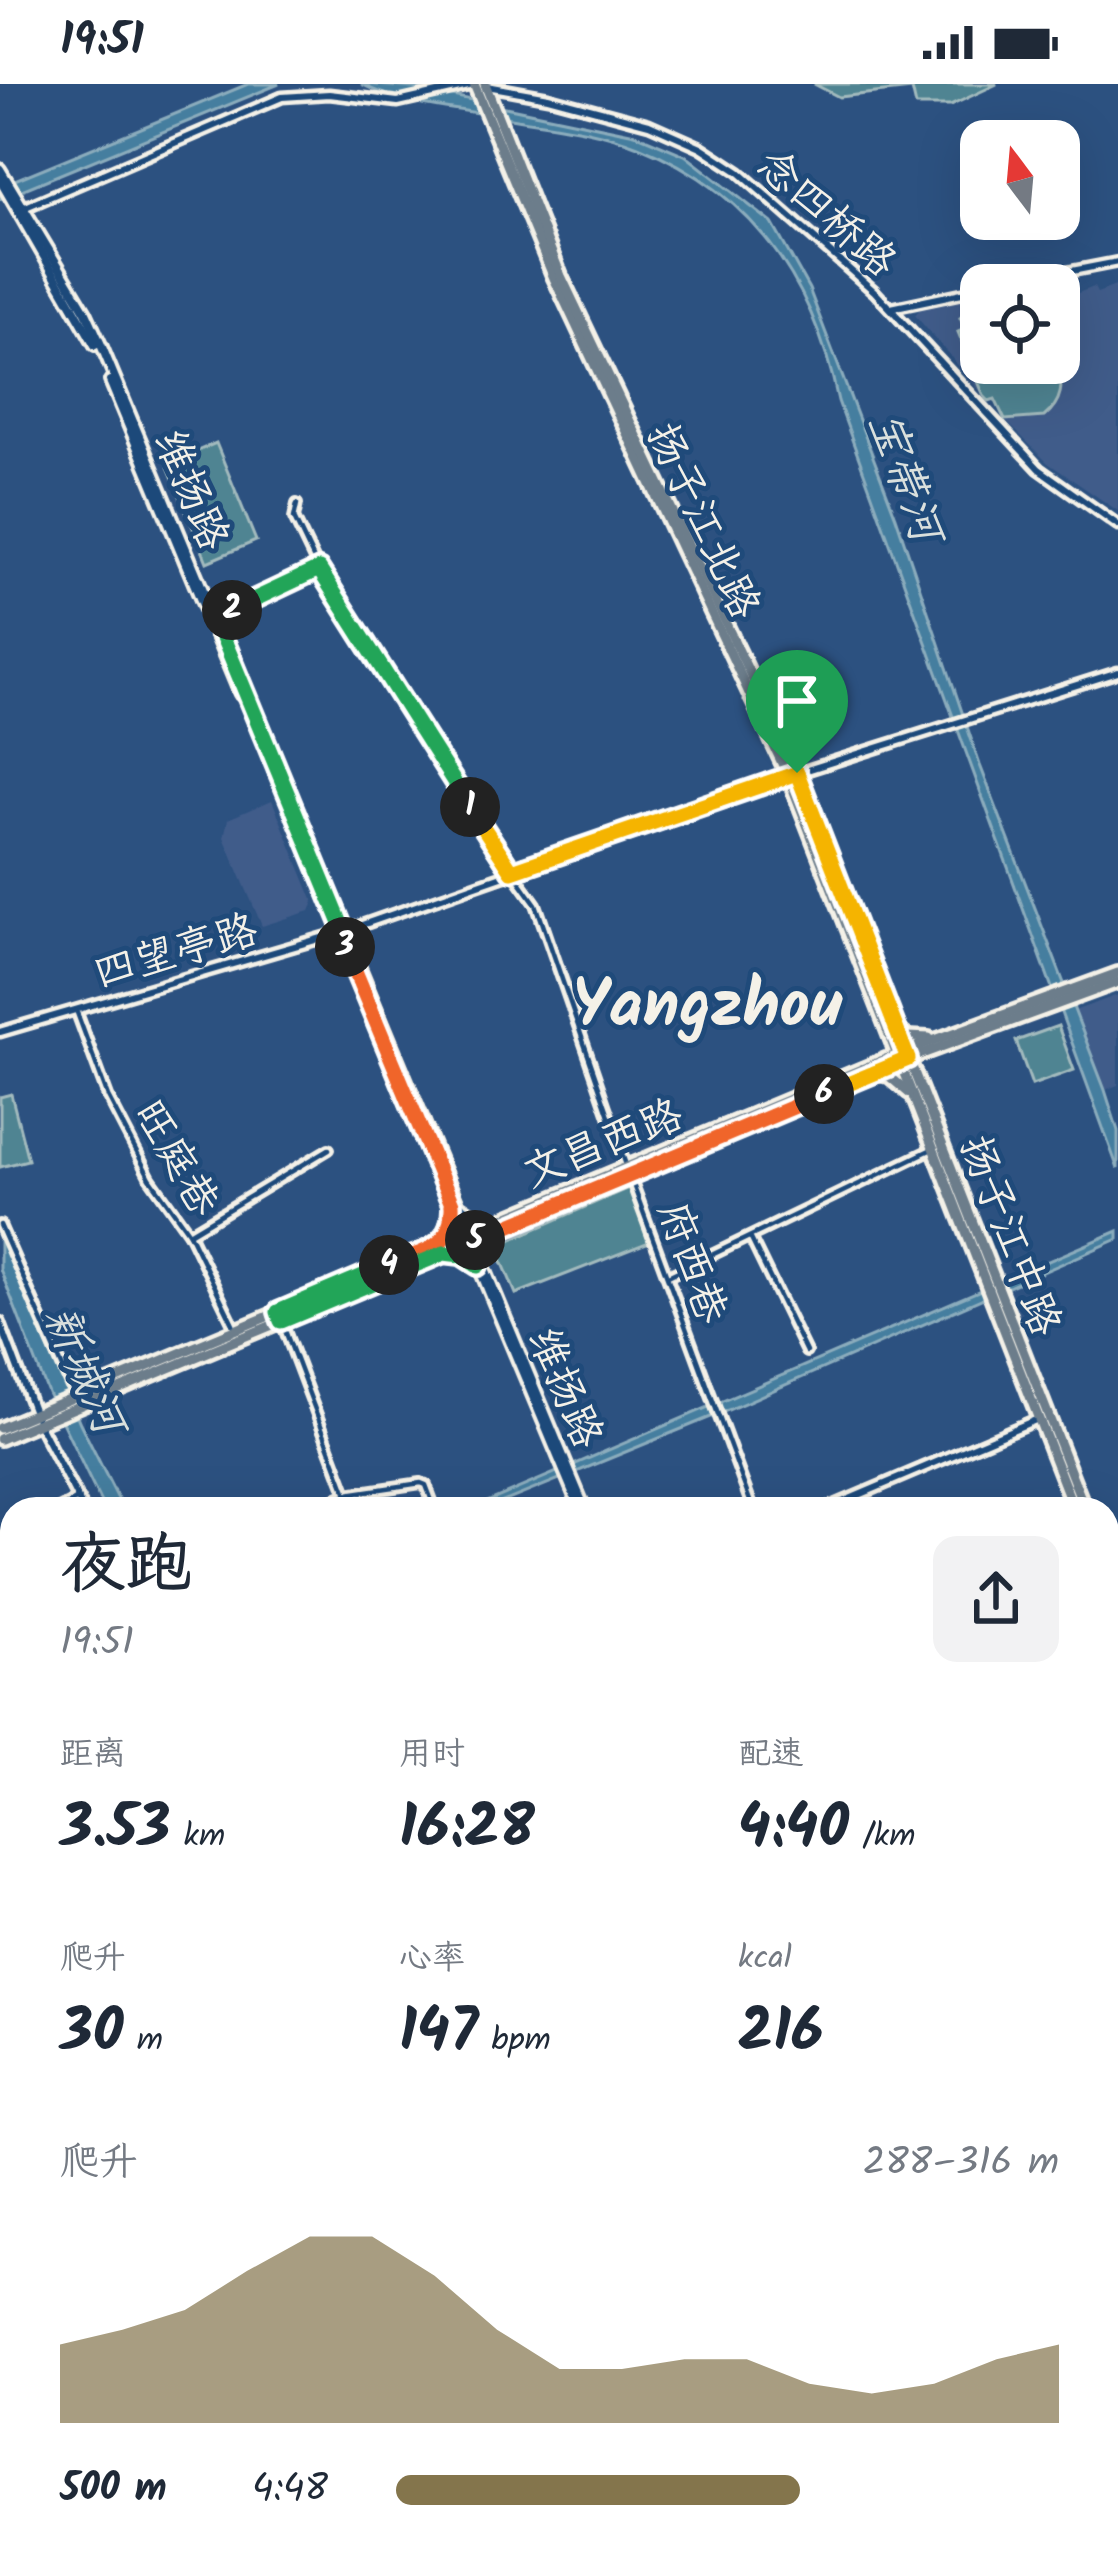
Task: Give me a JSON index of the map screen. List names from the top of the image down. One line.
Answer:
{"streets":{"main road":["维扬路","扬子江北路","文昌西路","扬子江中路"],"street":["念四桥路","四望亭路","旺庭巷","府西巷"]},"crossings":[["念四桥路","维扬路"],["念四桥路","扬子江北路"],["维扬路","四望亭路"],["维扬路","文昌西路"],["扬子江北路","四望亭路"],["扬子江北路","文昌西路"],["扬子江北路","扬子江中路"],["四望亭路","旺庭巷"],["四望亭路","府西巷"],["文昌西路","旺庭巷"],["文昌西路","扬子江中路"],["文昌西路","府西巷"]],"districts":["Yangzhou"],"water":["宝带河","新城河"],"north":"top","page":{"status":"19:51","pins":["2","1","3","6","5","4"],"heading":["夜跑","19:51"],"stats":[["距离","3.53 km"],["用时","16:28"],["配速","4:40 /km"],["爬升","30 m"],["心率","147 bpm"],["kcal","216"]],"chart":["爬升","288–316 m"],"list":[{"name":"500 m","note":"4:48"}]}}
